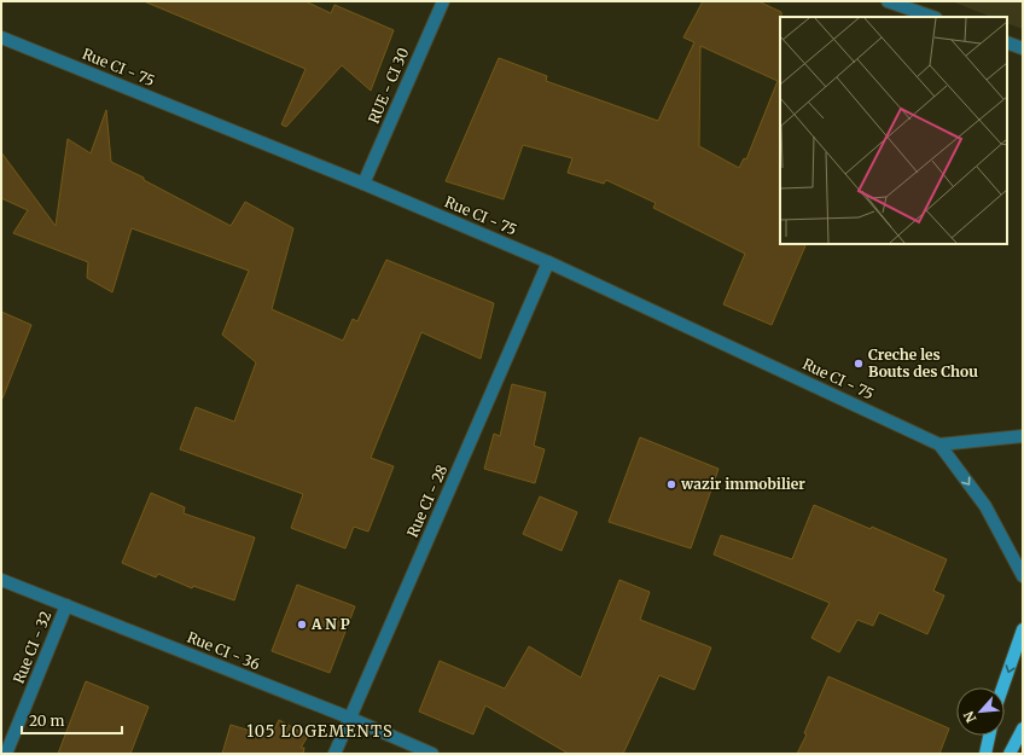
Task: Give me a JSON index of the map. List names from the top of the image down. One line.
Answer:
{"streets":{"street":["Rue CI - 75","RUE - CI 30","Rue CI - 28","Rue CI - 32","Rue CI - 36"]},"crossings":[["Rue CI - 75","RUE - CI 30"],["Rue CI - 75","Rue CI - 28"],["Rue CI - 28","Rue CI - 36"],["Rue CI - 32","Rue CI - 36"]],"districts":["105 LOGEMENTS"],"places":["Creche les Bouts des Chou","wazir immobilier","A N P"],"scale_bar":"20 m","north":"bottom left"}
